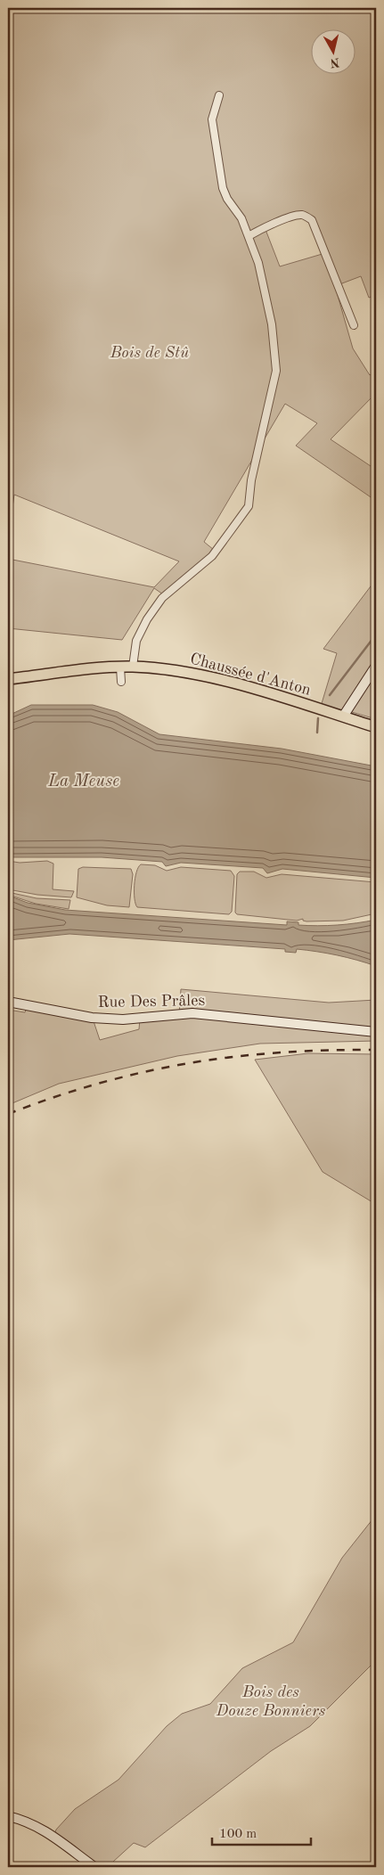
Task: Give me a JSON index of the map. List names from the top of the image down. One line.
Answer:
{"streets":{"main road":["Chaussée d'Anton"],"street":["Rue Des Prâles"]},"water":["La Meuse"],"parks":["Bois de Stû","Bois des Douze Bonniers"],"scale_bar":"100 m","north":"bottom"}
